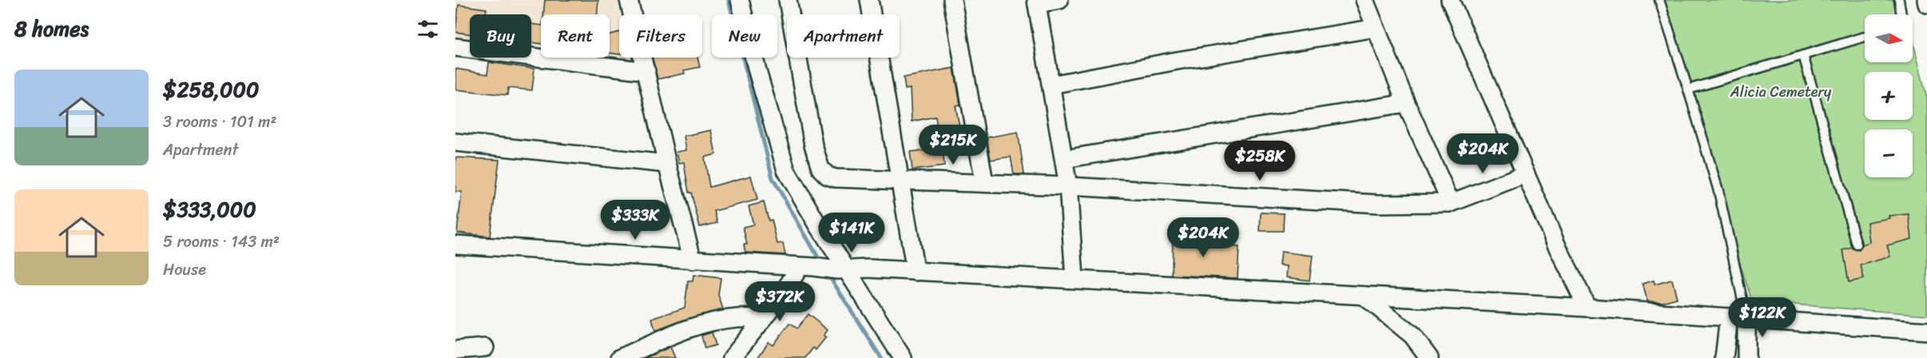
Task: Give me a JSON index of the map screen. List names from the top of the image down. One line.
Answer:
{"parks":["Alicia Cemetery"],"north":"right","page":{"heading":"8 homes","map_buttons":["+","−"],"chip":["Buy","Rent","Filters","New","Apartment"],"list":[{"name":"$258,000","note":"3 rooms · 101 m² · Apartment"},{"name":"$333,000","note":"5 rooms · 143 m² · House"}],"price":["$215K","$204K","$258K","$333K","$141K","$204K","$372K","$122K"]}}
